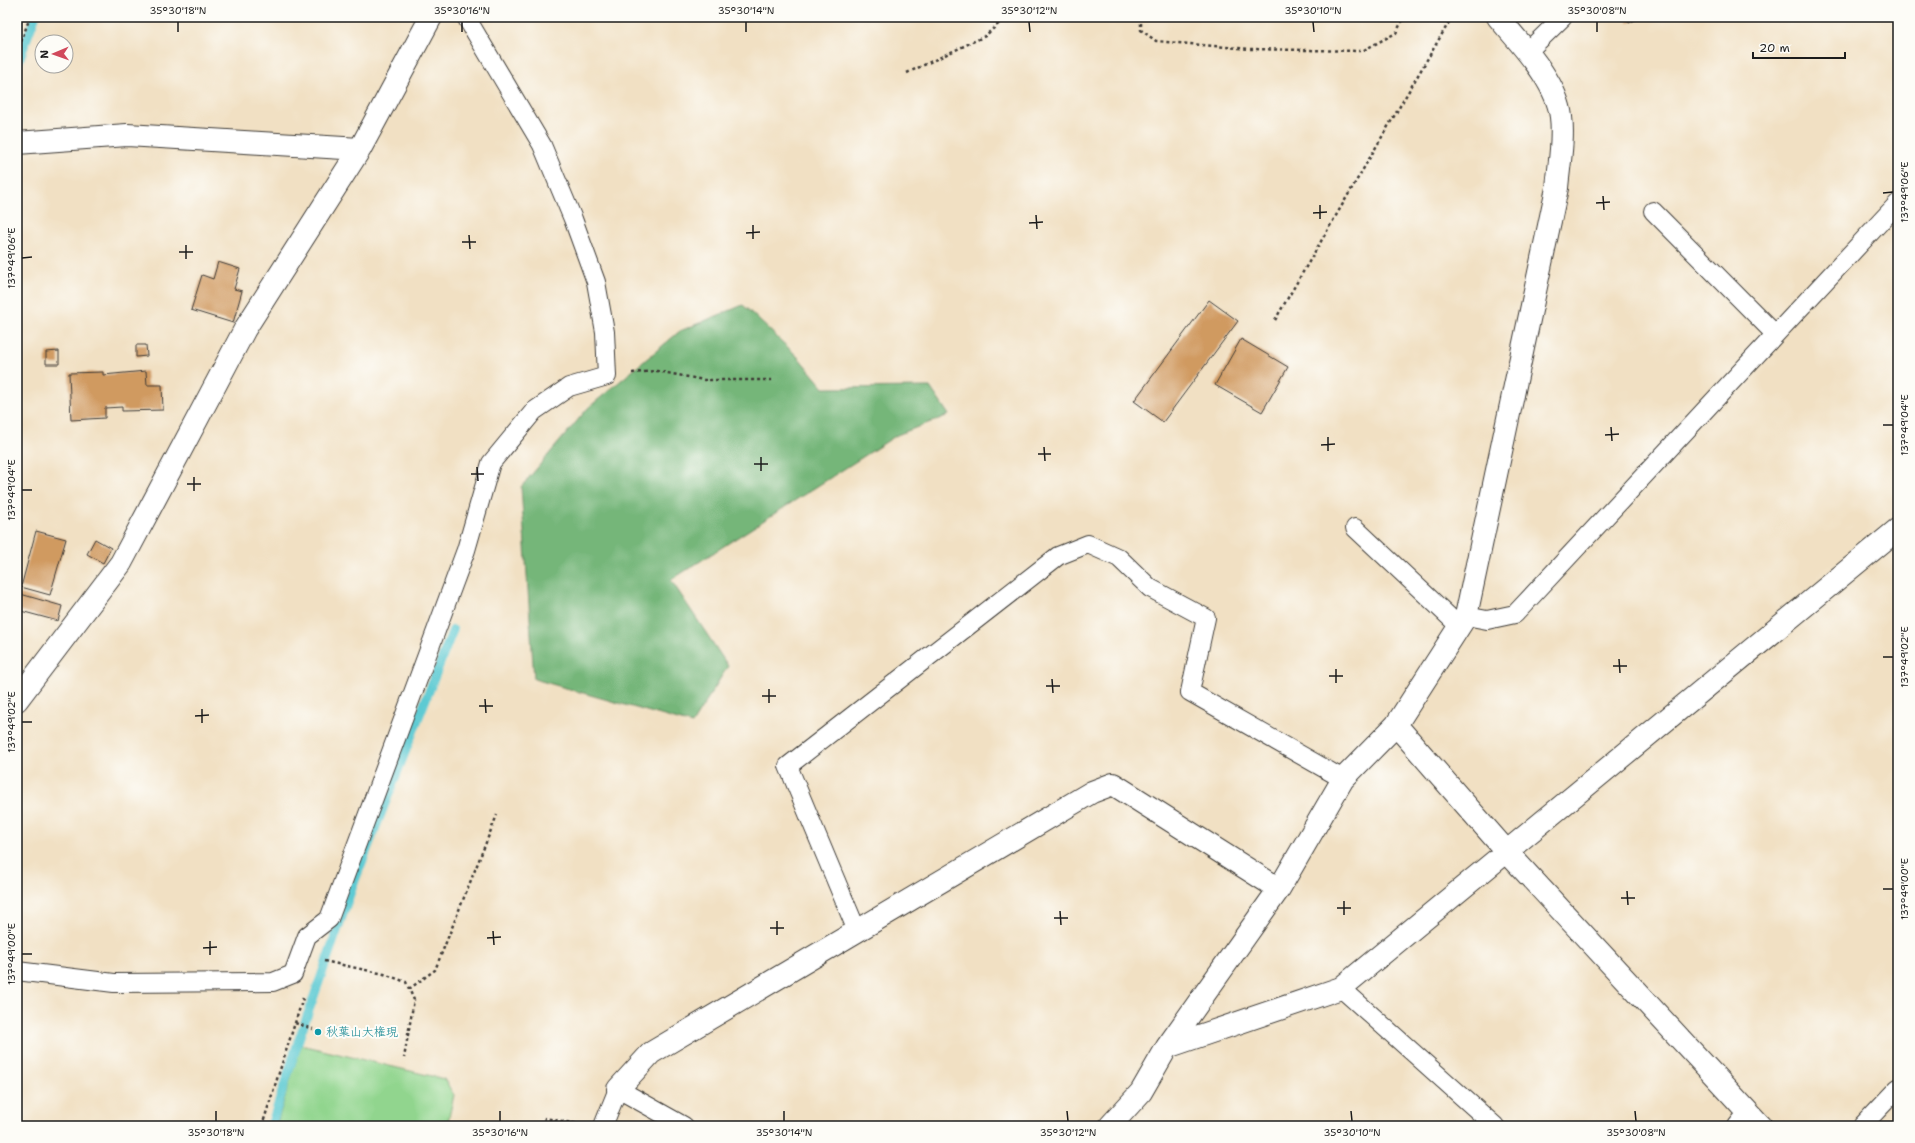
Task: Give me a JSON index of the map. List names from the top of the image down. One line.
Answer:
{"places":["秋葉山大権現"],"scale_bar":"20 m","north":"left","coordinates":["35°30'18\"N","35°30'16\"N","35°30'14\"N","35°30'12\"N","35°30'10\"N","35°30'08\"N","137°49'06\"E","137°49'04\"E","137°49'02\"E","137°49'00\"E"]}
